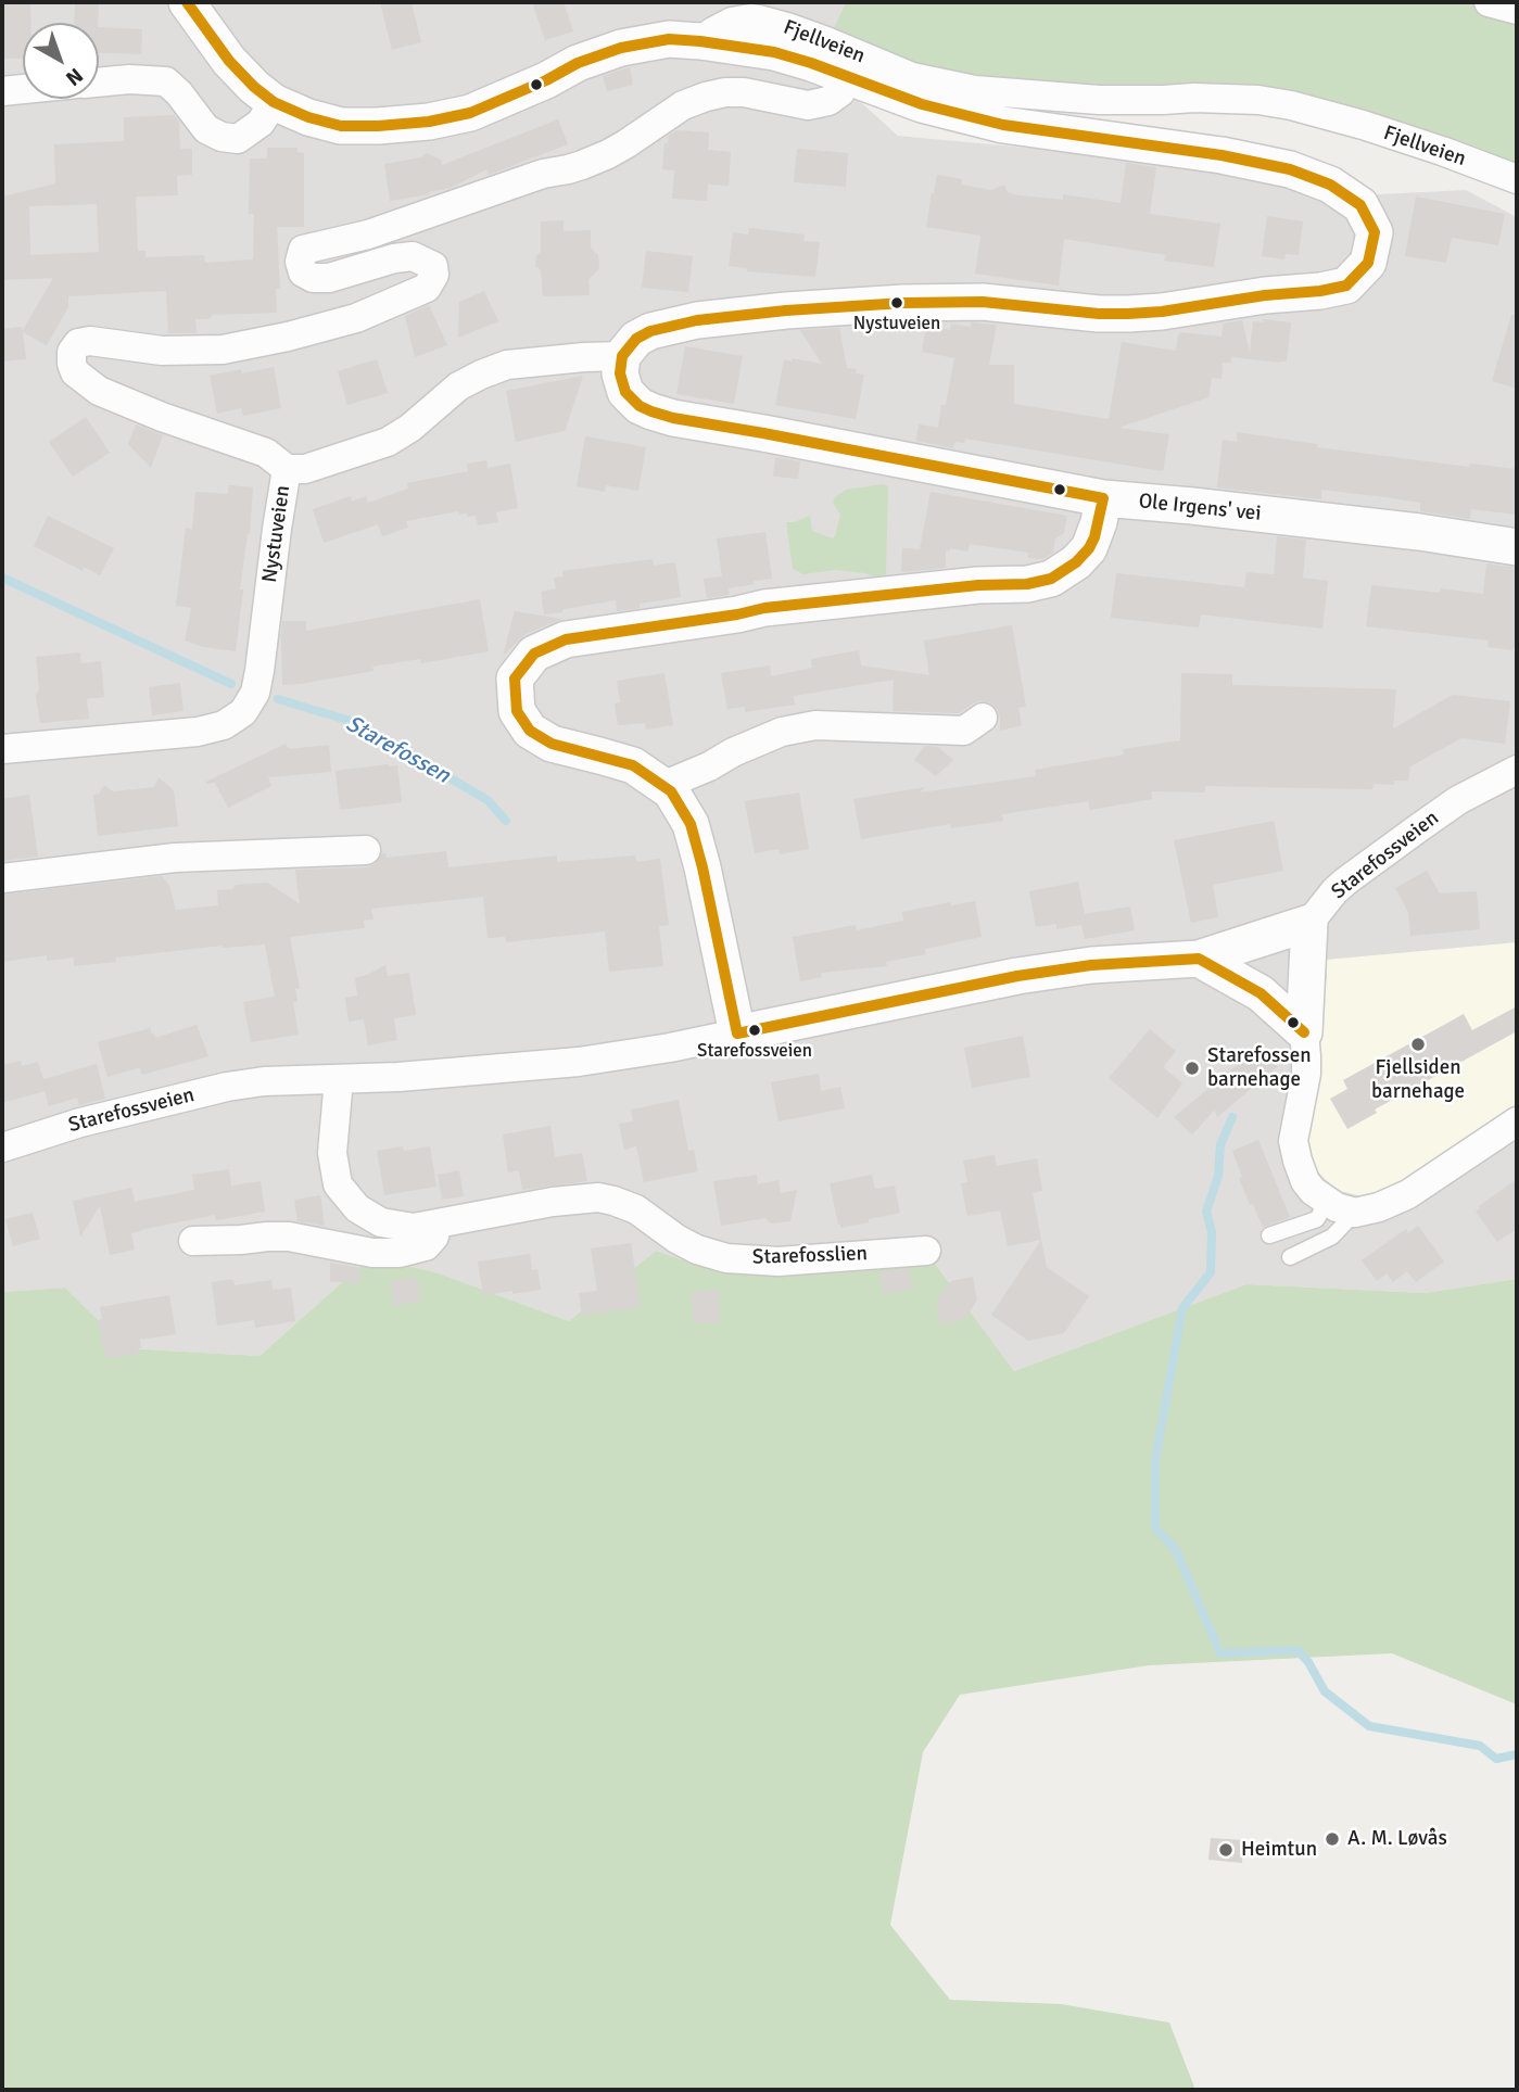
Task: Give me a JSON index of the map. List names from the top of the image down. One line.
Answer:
{"streets":{"street":["Fjellveien","Ole Irgens' vei","Nystuveien","Starefossveien","Starefosslien"]},"crossings":[["Ole Irgens' vei","Nystuveien"],["Starefossveien","Starefosslien"]],"water":["Starefossen"],"places":["Nystuveien","Starefossveien","Fjellsiden barnehage","Starefossen barnehage","A. M. Løvås","Heimtun"],"north":"bottom right"}
